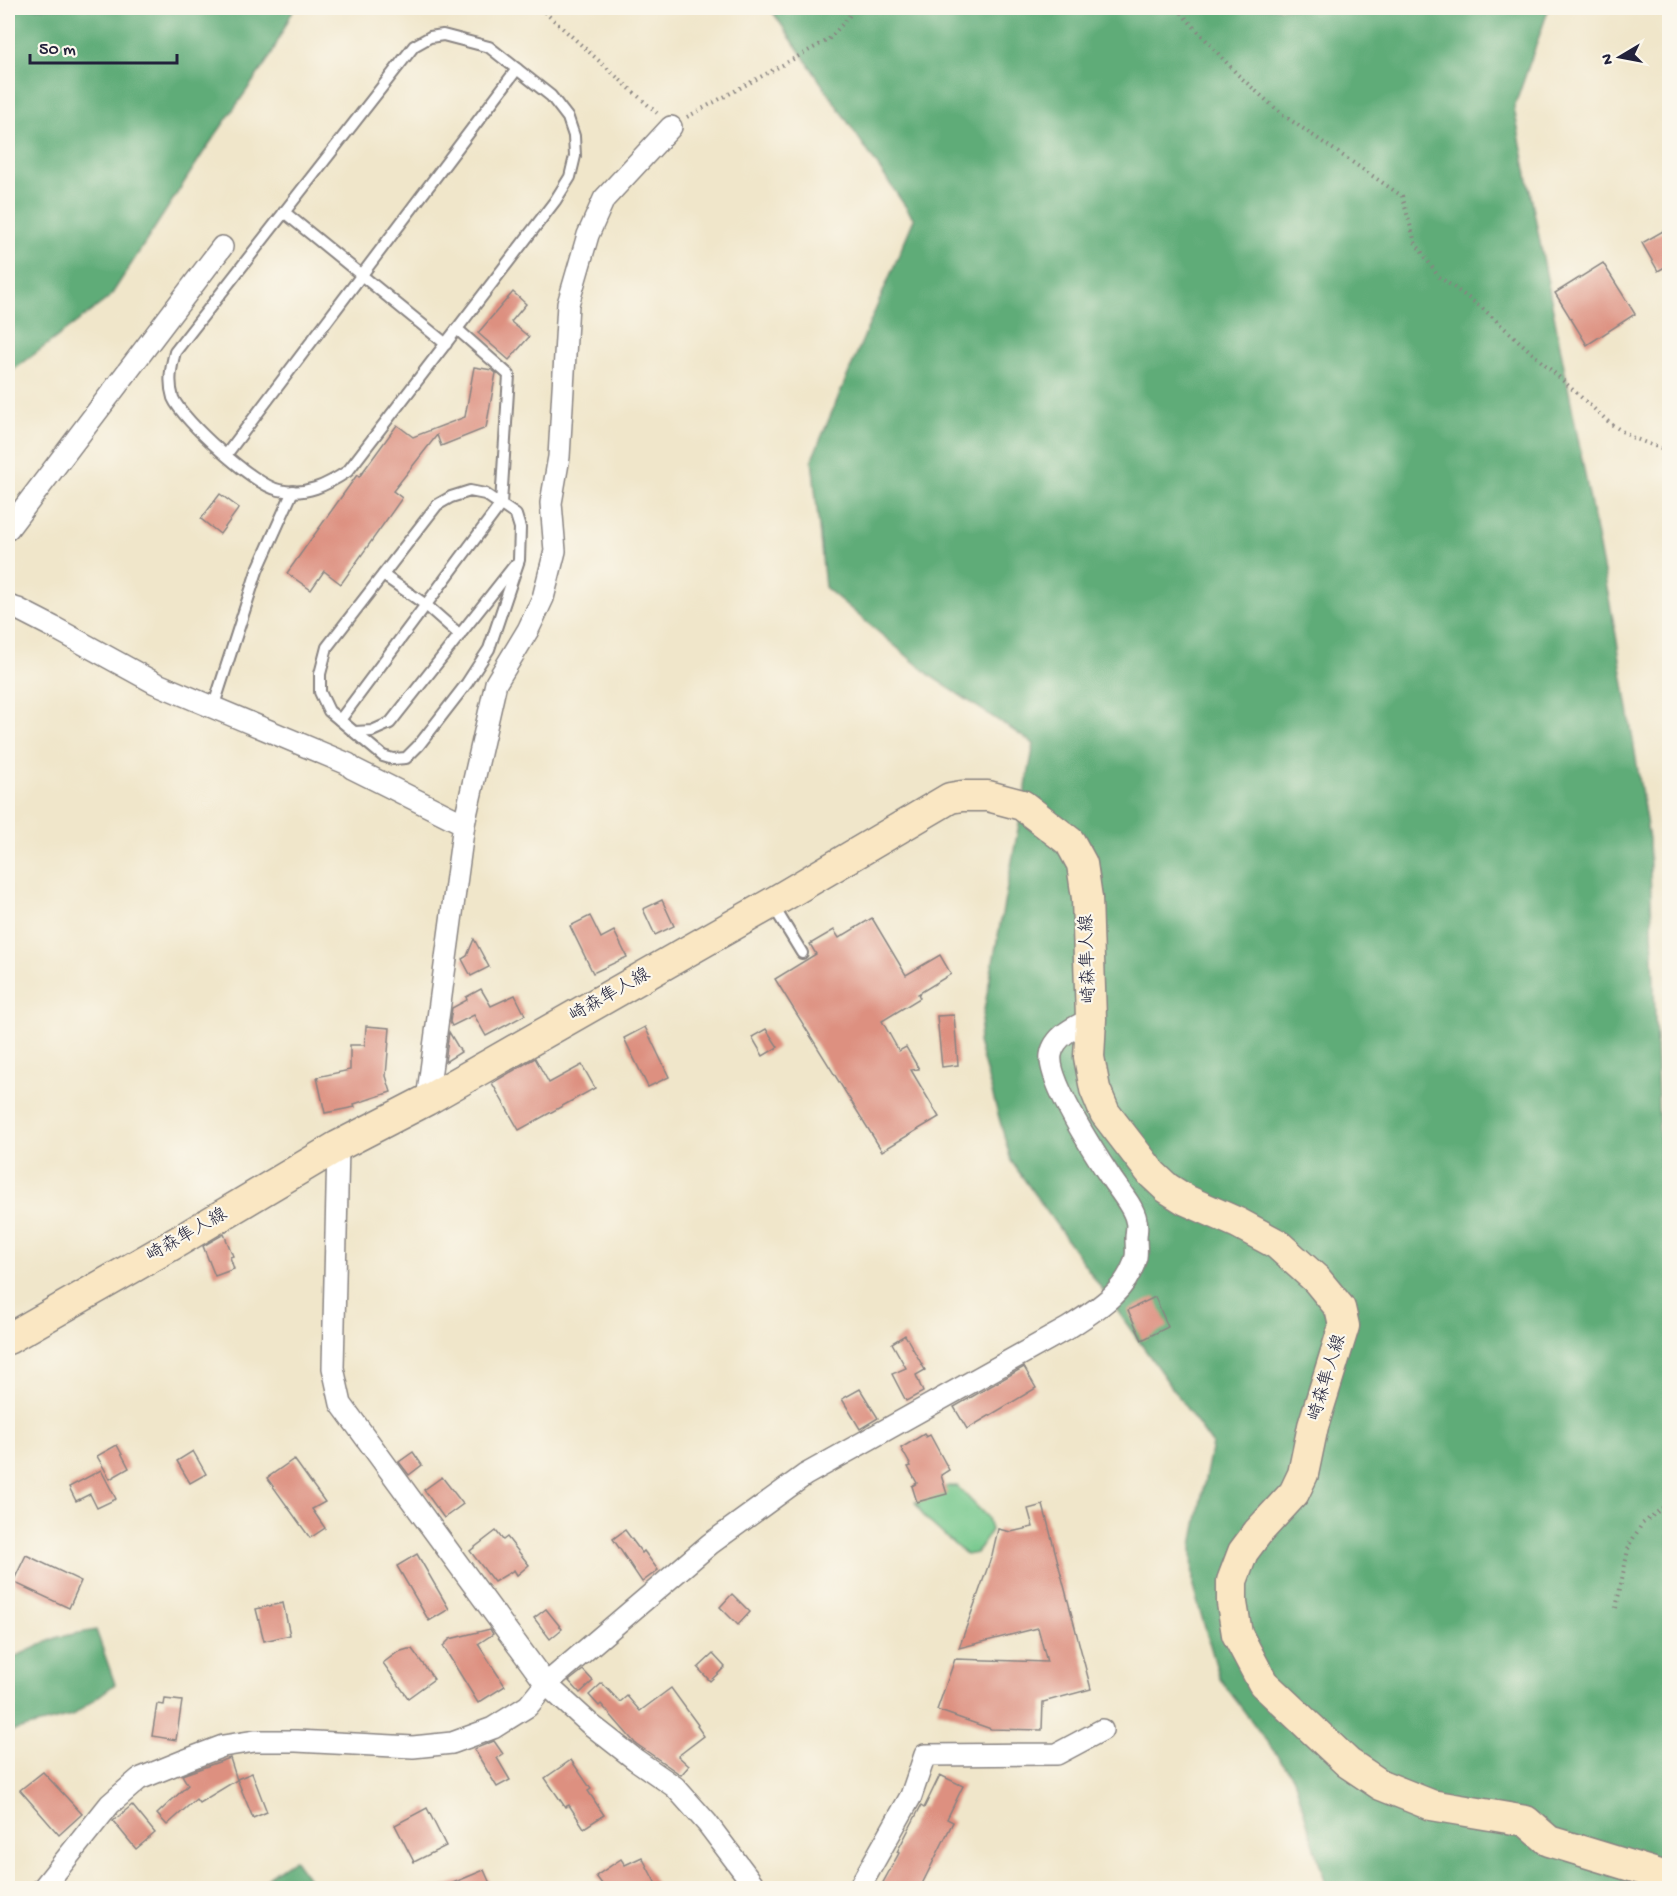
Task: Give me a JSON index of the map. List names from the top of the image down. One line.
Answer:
{"streets":{"main road":["崎森隼人線"]},"scale_bar":"50 m","north":"left"}
